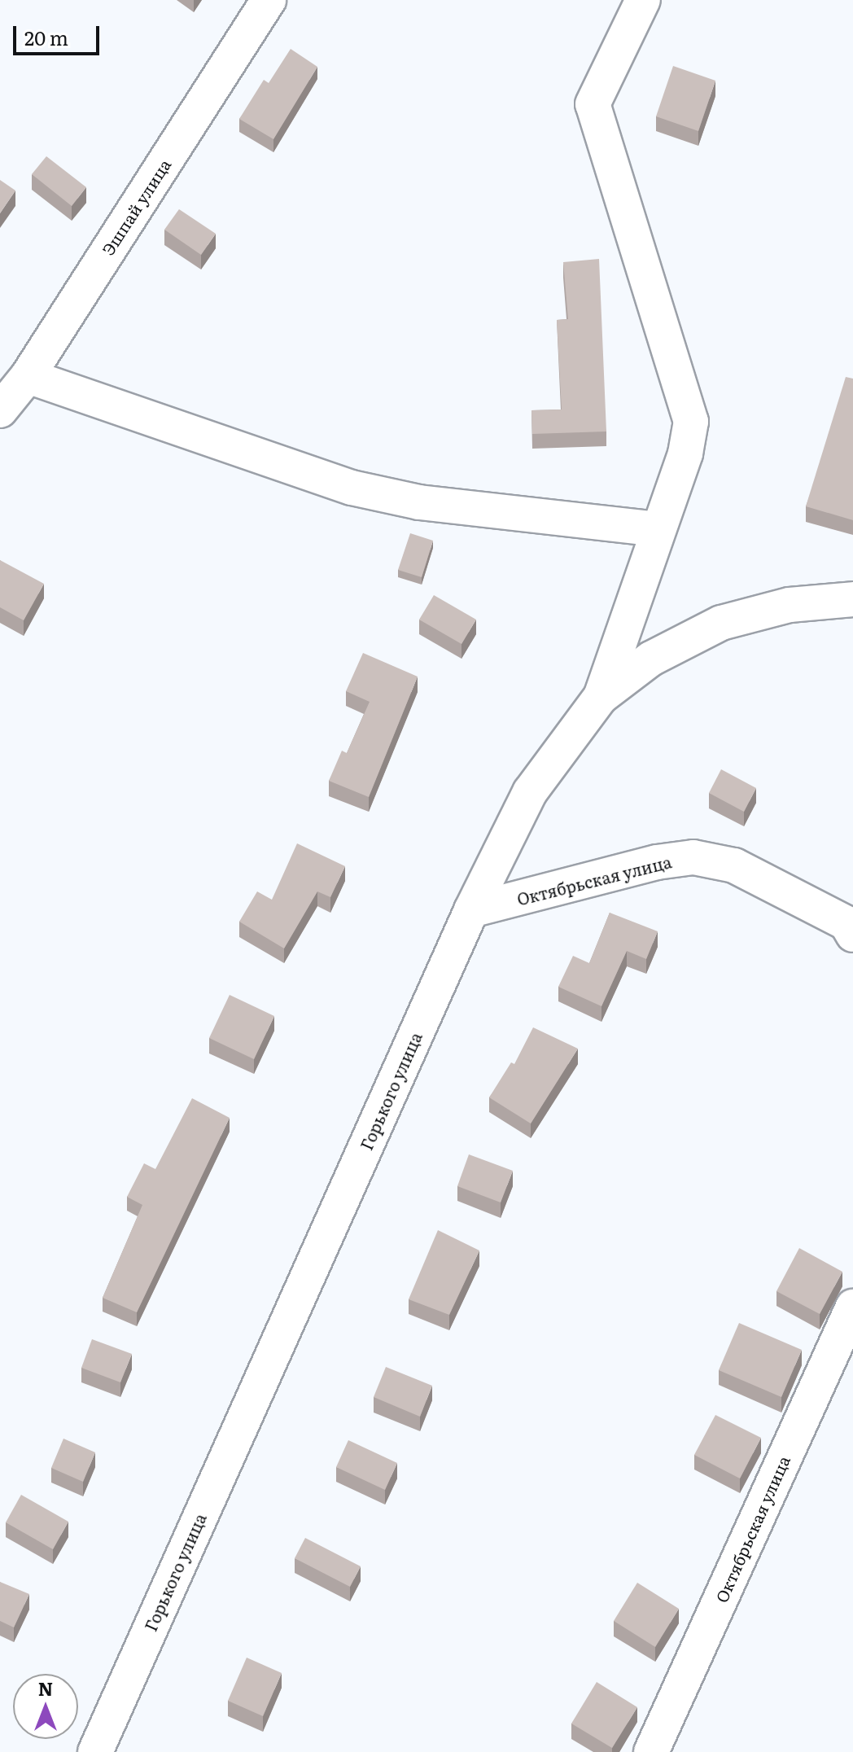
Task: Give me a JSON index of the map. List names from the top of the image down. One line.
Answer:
{"streets":{"street":["Эшпай улица","Октябрьская улица","Горького улица"]},"crossings":[["Октябрьская улица","Горького улица"]],"scale_bar":"20 m","north":"top"}
